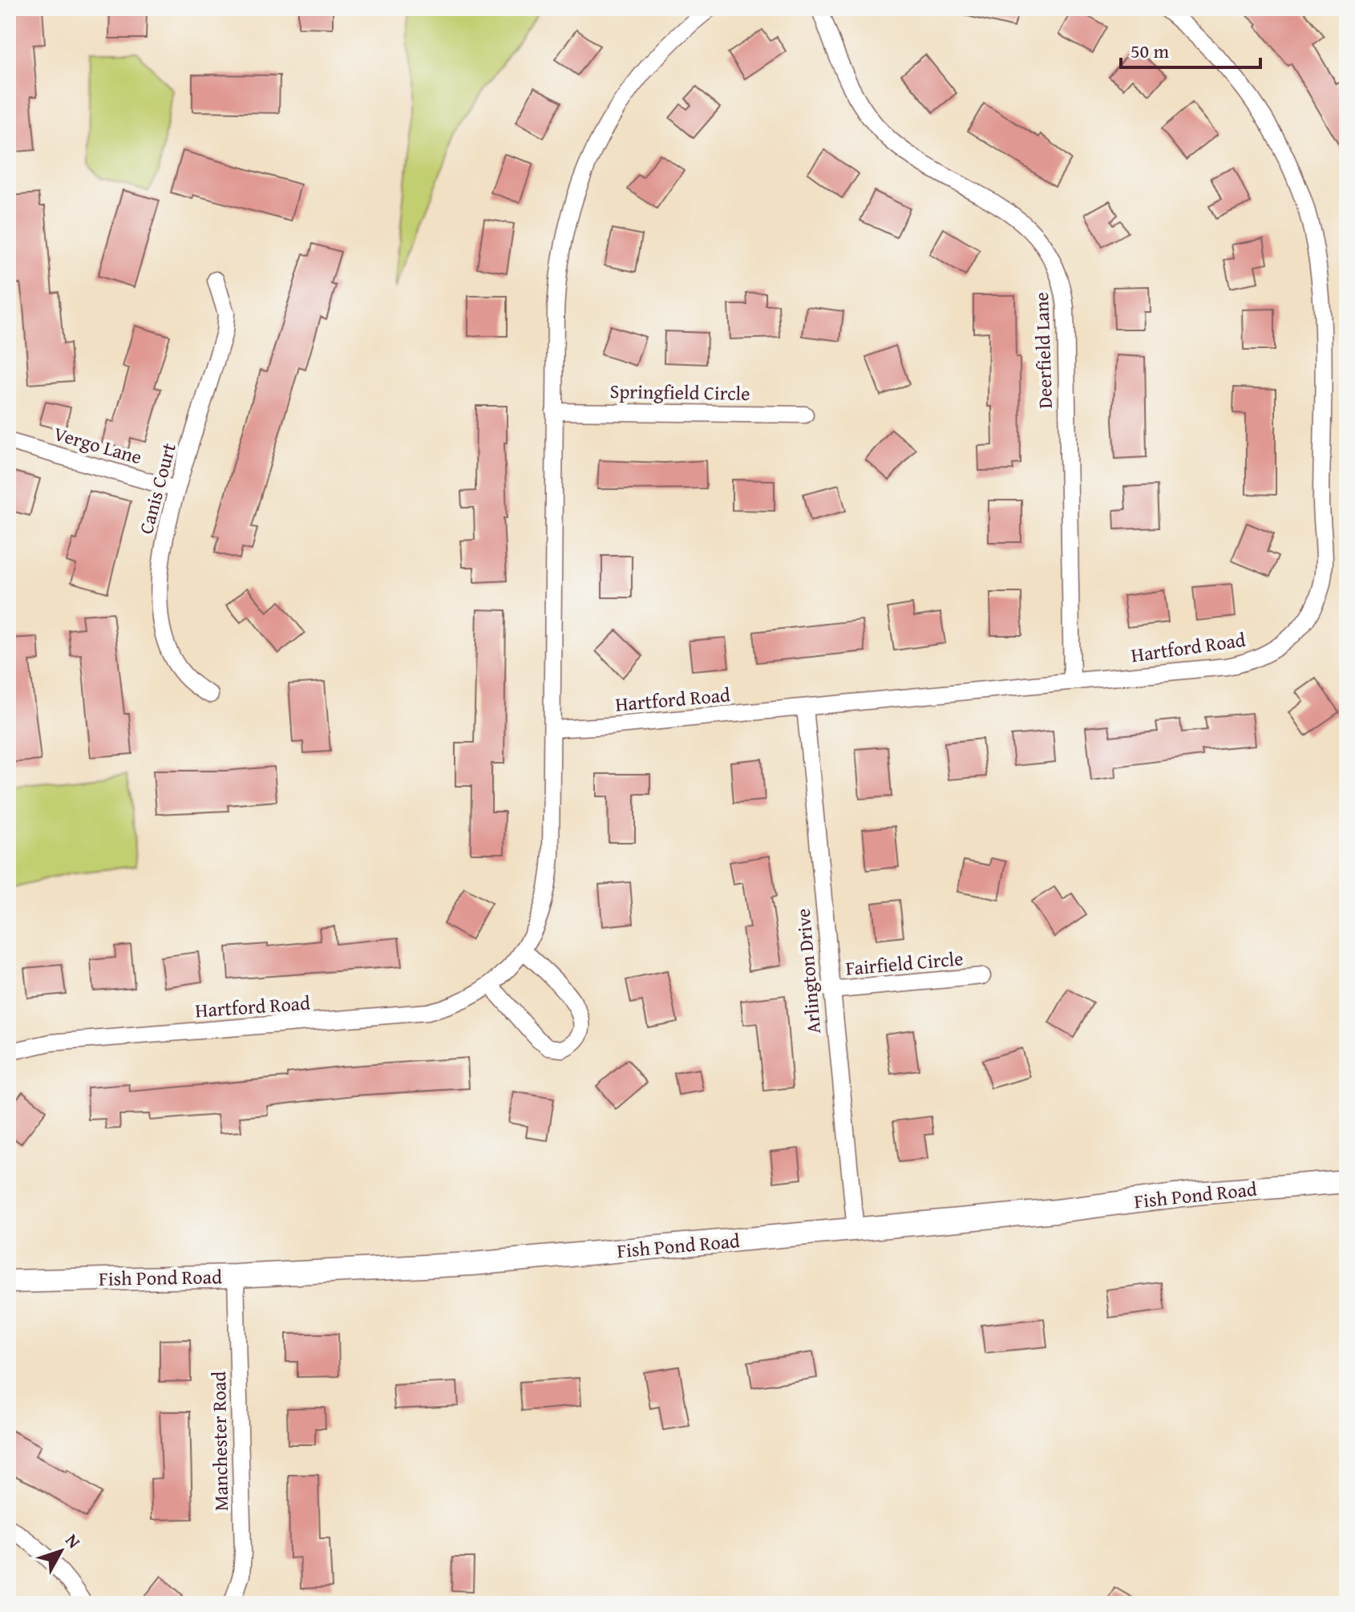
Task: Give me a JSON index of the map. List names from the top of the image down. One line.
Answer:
{"streets":{"street":["Deerfield Lane","Springfield Circle","Vergo Lane","Canis Court","Hartford Road","Fairfield Circle","Arlington Drive","Fish Pond Road","Manchester Road"]},"crossings":[["Deerfield Lane","Hartford Road"],["Springfield Circle","Hartford Road"],["Vergo Lane","Canis Court"],["Hartford Road","Arlington Drive"],["Fairfield Circle","Arlington Drive"],["Arlington Drive","Fish Pond Road"],["Fish Pond Road","Manchester Road"]],"scale_bar":"50 m","north":"top right"}
